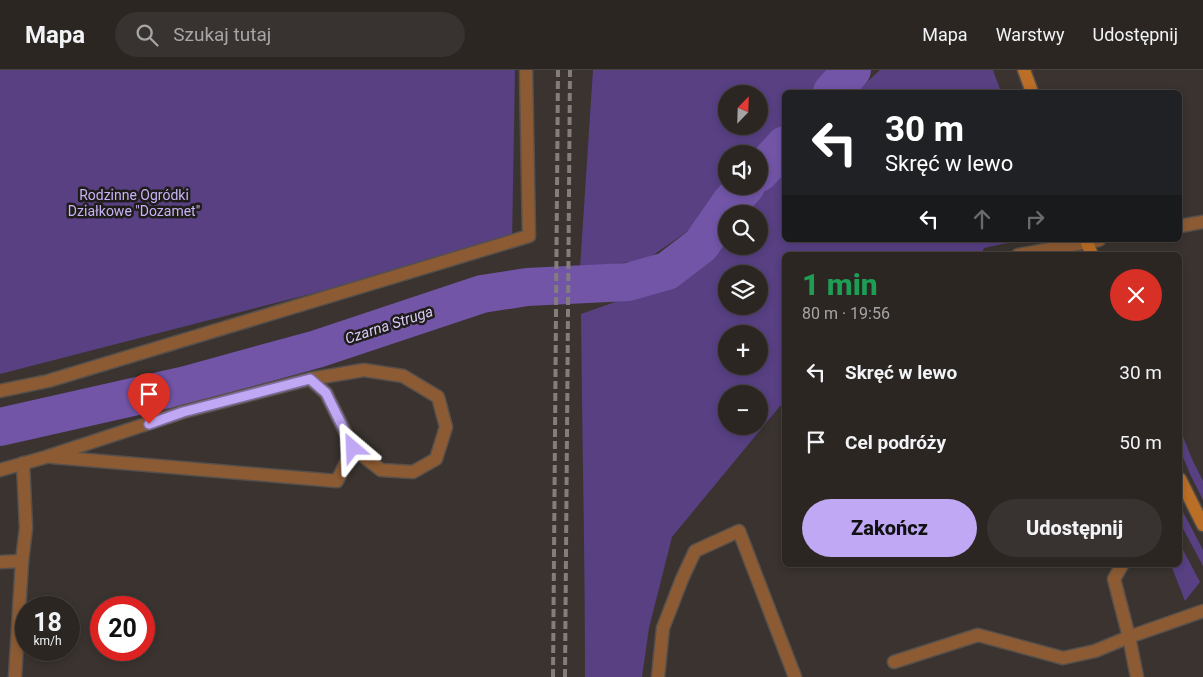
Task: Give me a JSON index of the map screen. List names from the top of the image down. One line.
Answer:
{"water":["Czarna Struga"],"parks":["Rodzinne Ogródki Działkowe \"Dozamet\""],"north":"top right","page":{"header":"Mapa","search":"Szukaj tutaj","nav":["Mapa","Warstwy","Udostępnij"],"map_buttons":["+","−"],"turn":["30 m","Skręć w lewo"],"heading":["1 min","80 m · 19:56"],"list":[{"name":"Skręć w lewo","value":"30 m"},{"name":"Cel podróży","value":"50 m"}],"buttons":["Zakończ","Udostępnij"],"speed":"18 km/h","limit":"20"}}
